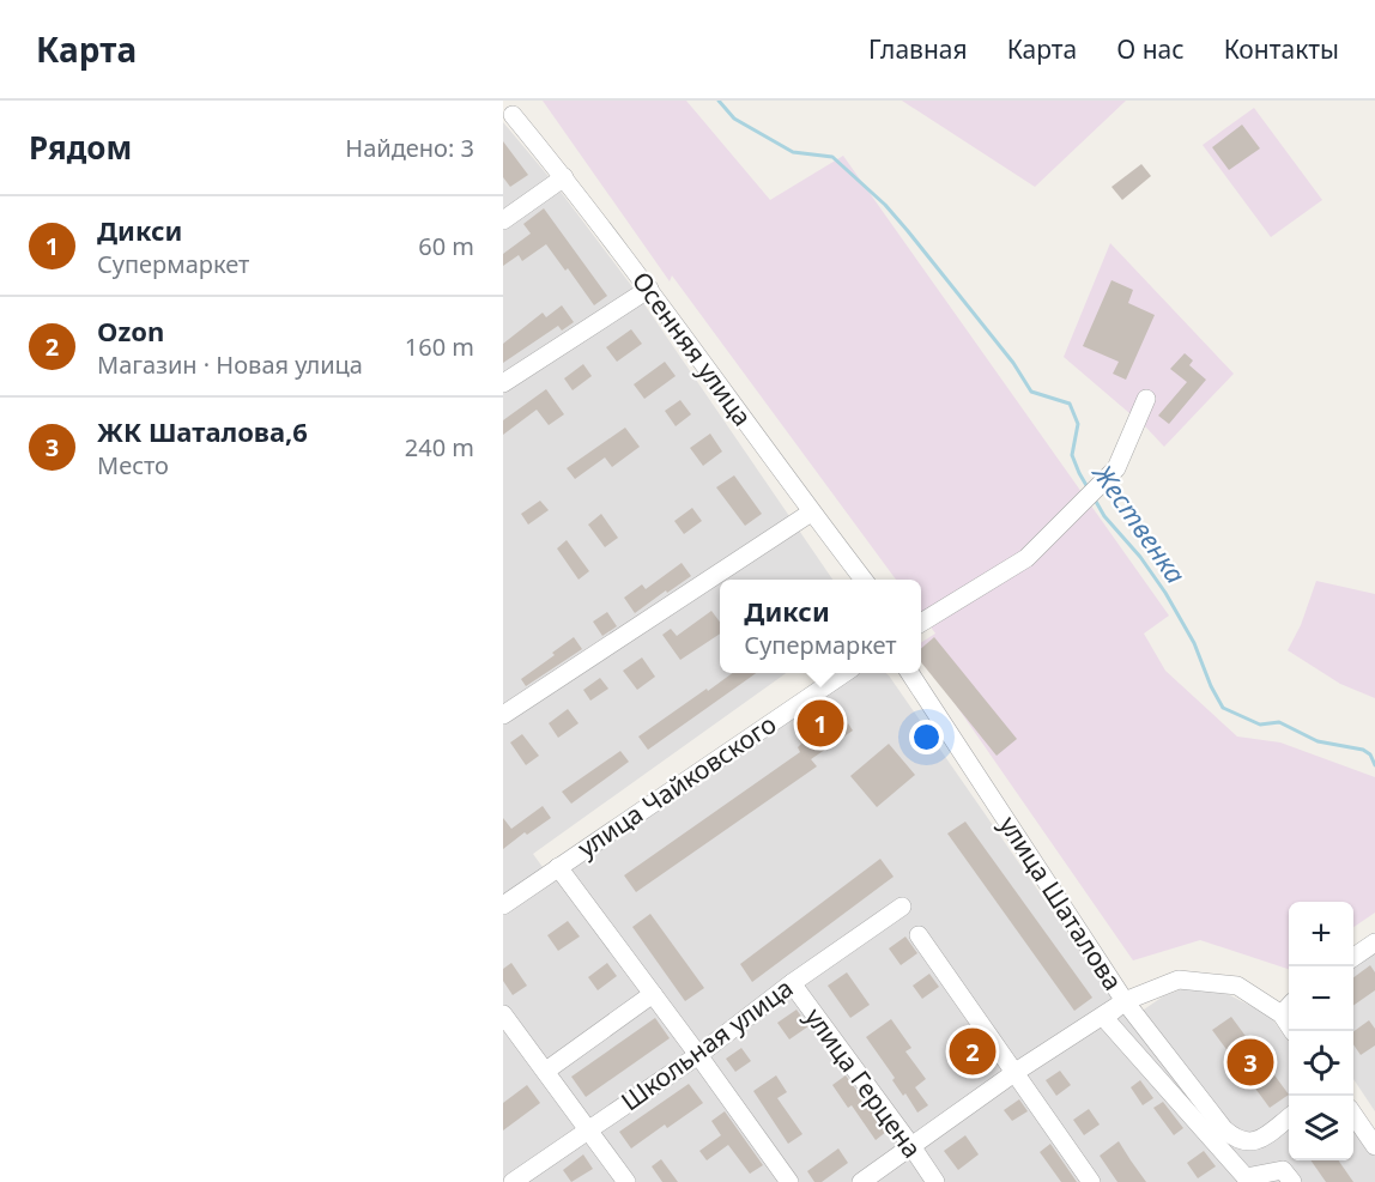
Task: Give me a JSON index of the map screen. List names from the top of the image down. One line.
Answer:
{"streets":{"street":["Осенняя улица","улица Чайковского","улица Шаталова","Школьная улица","улица Герцена"]},"crossings":[["Школьная улица","улица Герцена"]],"water":["Жественка"],"page":{"header":"Карта","nav":["Главная","Карта","О нас","Контакты"],"heading":["Рядом","Найдено: 3"],"list":[{"mark":"1","name":"Дикси","note":"Супермаркет","value":"60 m"},{"mark":"2","name":"Ozon","note":"Магазин · Новая улица","value":"160 m"},{"mark":"3","name":"ЖК Шаталова,6","note":"Место","value":"240 m"}],"popup":["Дикси","Супермаркет"],"pins":["1","2","3"],"map_buttons":["+","−"]}}
